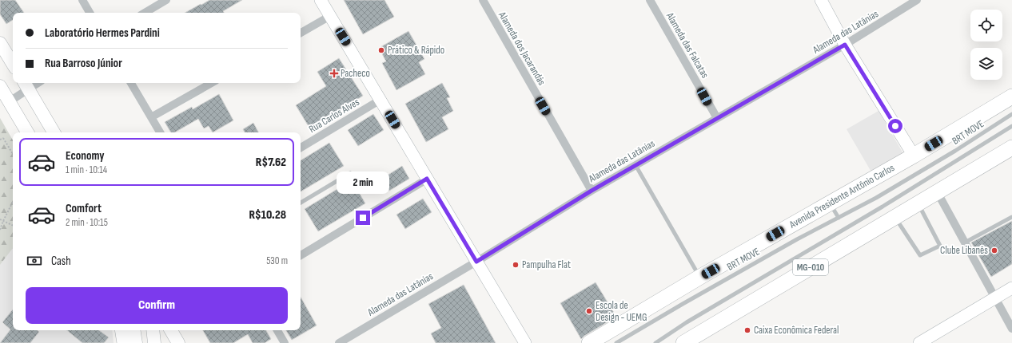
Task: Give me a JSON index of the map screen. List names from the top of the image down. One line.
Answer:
{"streets":{"highway":["Avenida Presidente Antônio Carlos","MG-010"],"street":["Alameda das Latânias","Alameda das Falcatas","Alameda dos Jacarandás","Rua Carlos Alves"],"lane":["BRT MOVE"]},"crossings":[["Alameda das Latânias","Alameda das Falcatas"],["Alameda das Latânias","Alameda dos Jacarandás"]],"places":{"other":["Prático & Rápido","Clube Libanês","Pampulha Flat","Escola de Design - UEMG","Caixa Econômica Federal"],"health":["Pacheco"]},"page":{"banner":["Laboratório Hermes Pardini","Rua Barroso Júnior"],"list":[{"name":"Economy","note":"1 min · 10:14","value":"R$7.62"},{"name":"Comfort","note":"2 min · 10:15","value":"R$10.28"}],"bubble":"2 min","pay":["Cash","530 m"],"buttons":"Confirm"}}
